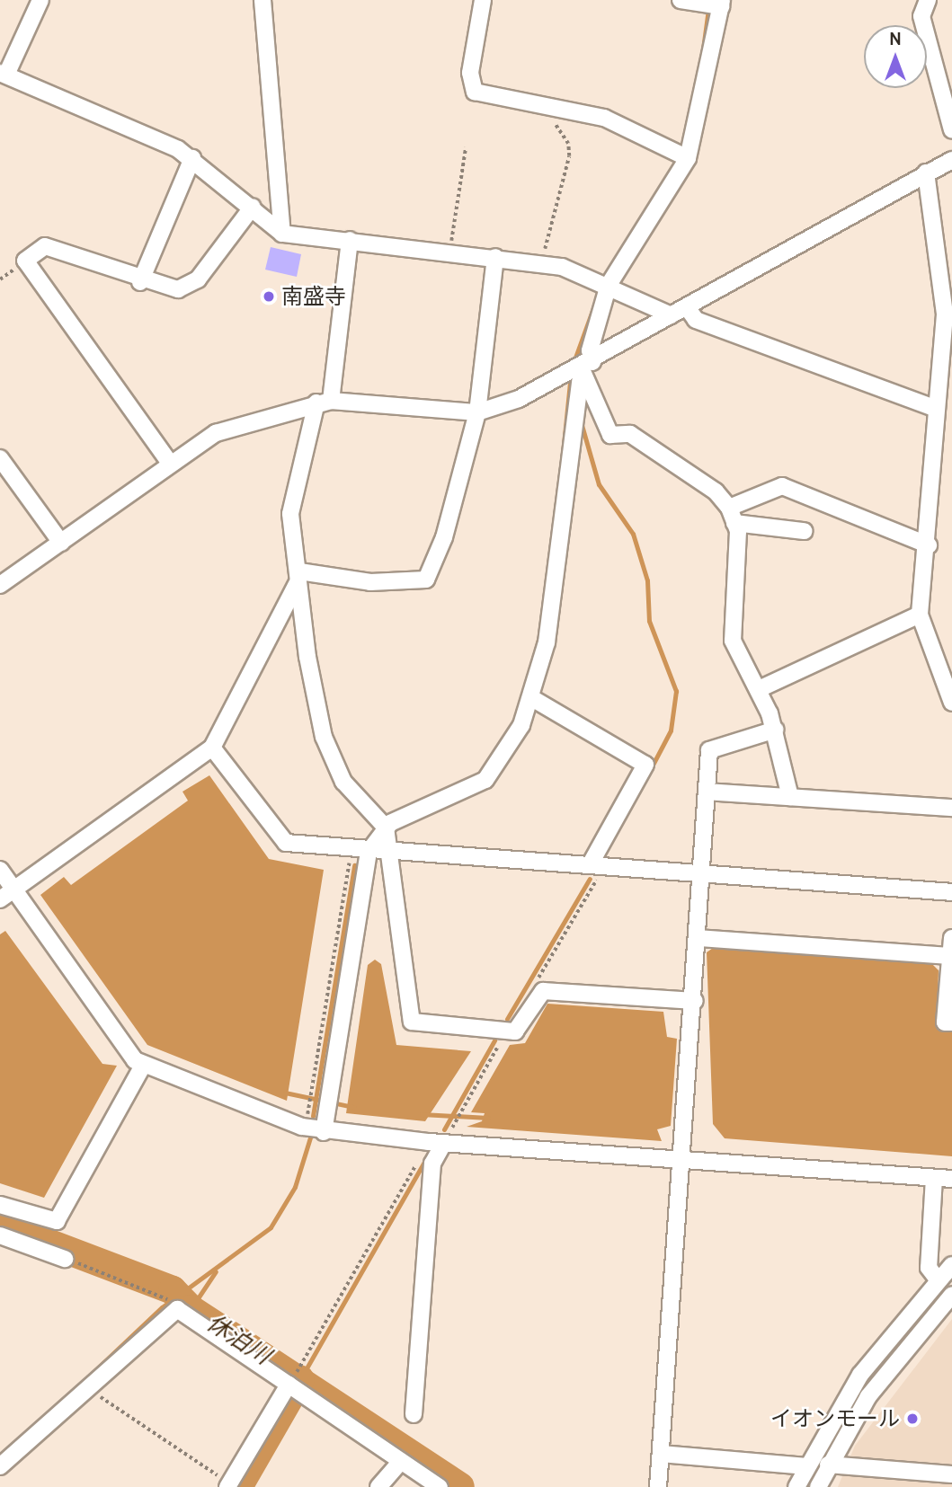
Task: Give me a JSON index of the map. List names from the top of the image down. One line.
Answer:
{"water":["休泊川"],"places":["南盛寺","イオンモール"],"north":"top"}
